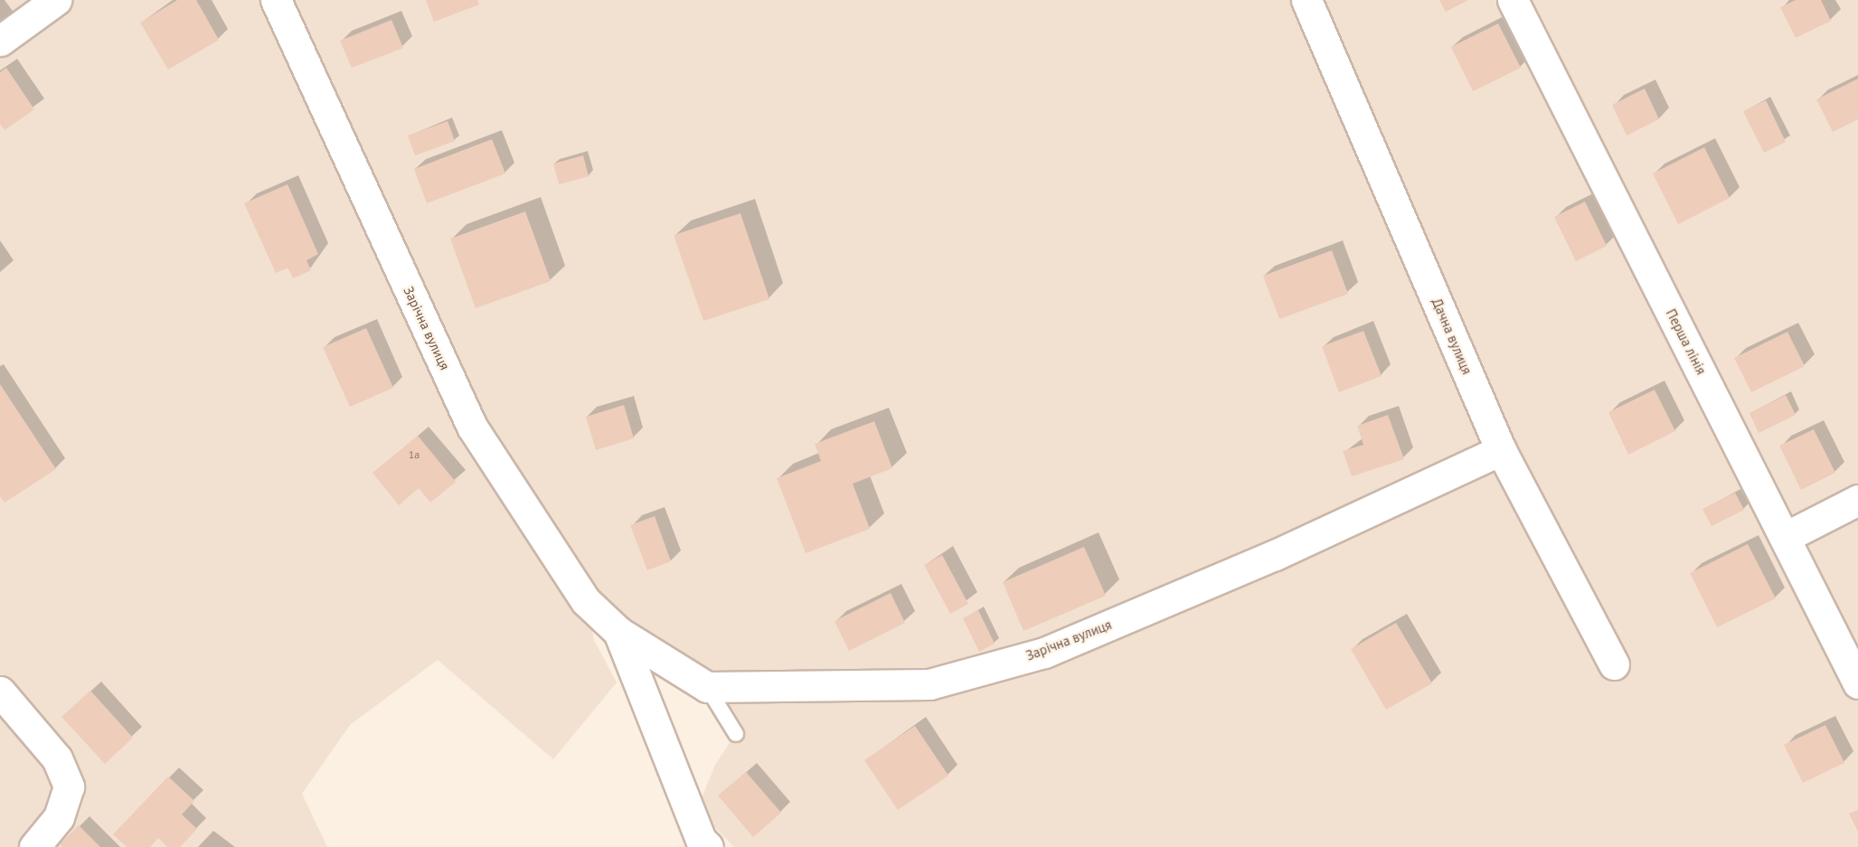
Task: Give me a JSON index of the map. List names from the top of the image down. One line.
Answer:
{"streets":{"street":["Зарічна вулиця","Дачна вулиця","Перша лінія"]},"crossings":[["Зарічна вулиця","Дачна вулиця"]],"house_numbers":["1а"]}
